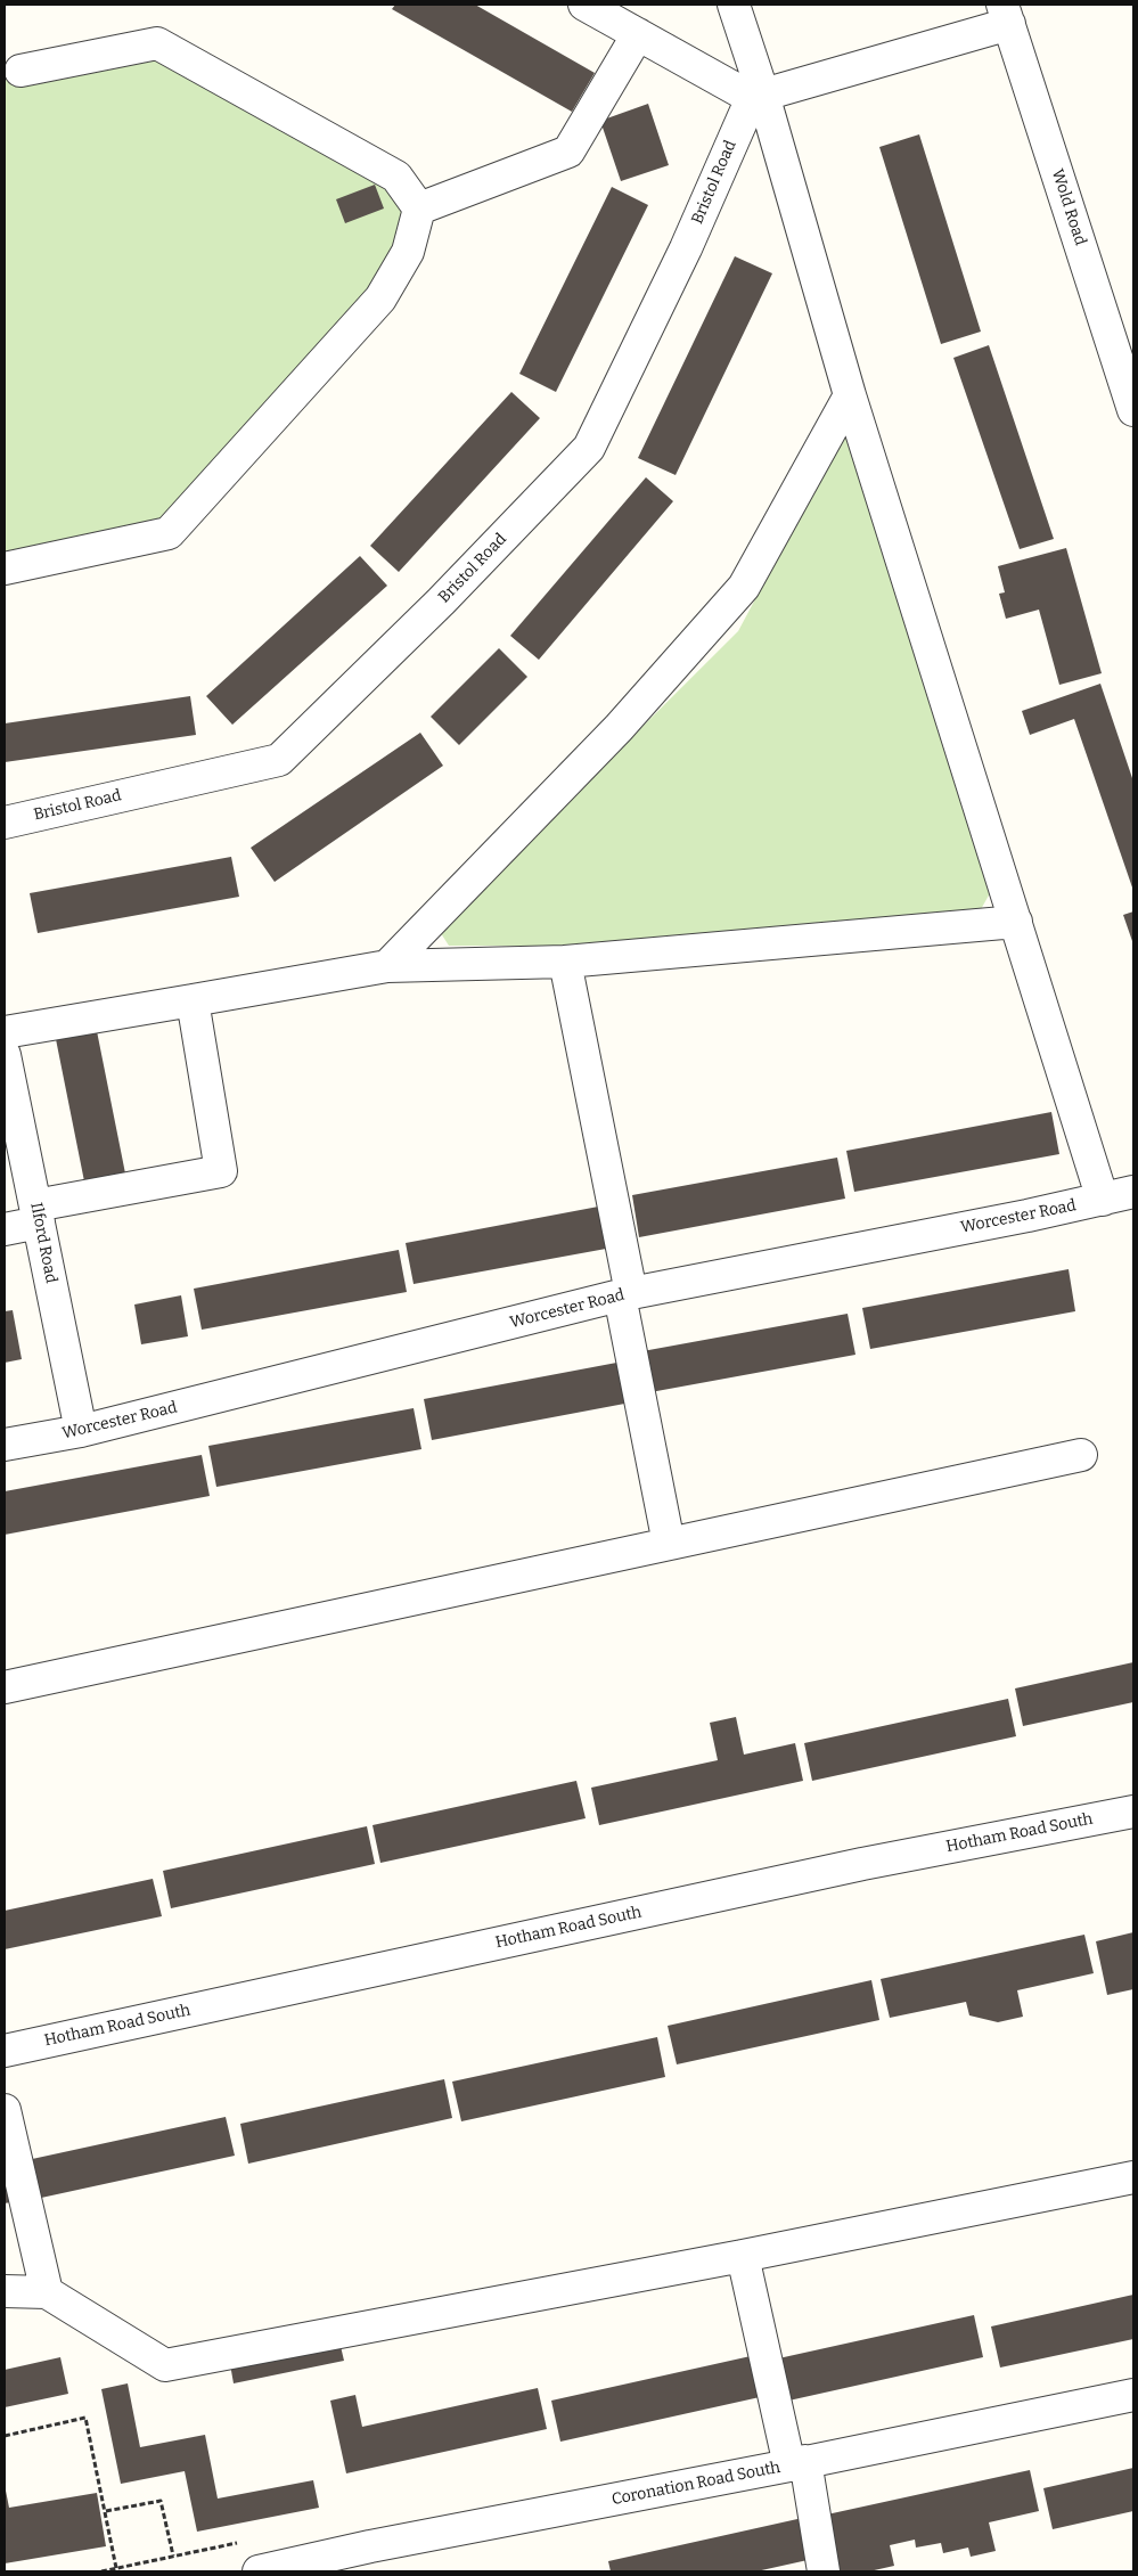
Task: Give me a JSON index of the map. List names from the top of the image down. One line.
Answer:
{"streets":{"street":["Bristol Road","Wold Road","Worcester Road","Ilford Road","Hotham Road South","Coronation Road South"]},"crossings":[["Worcester Road","Ilford Road"]]}
